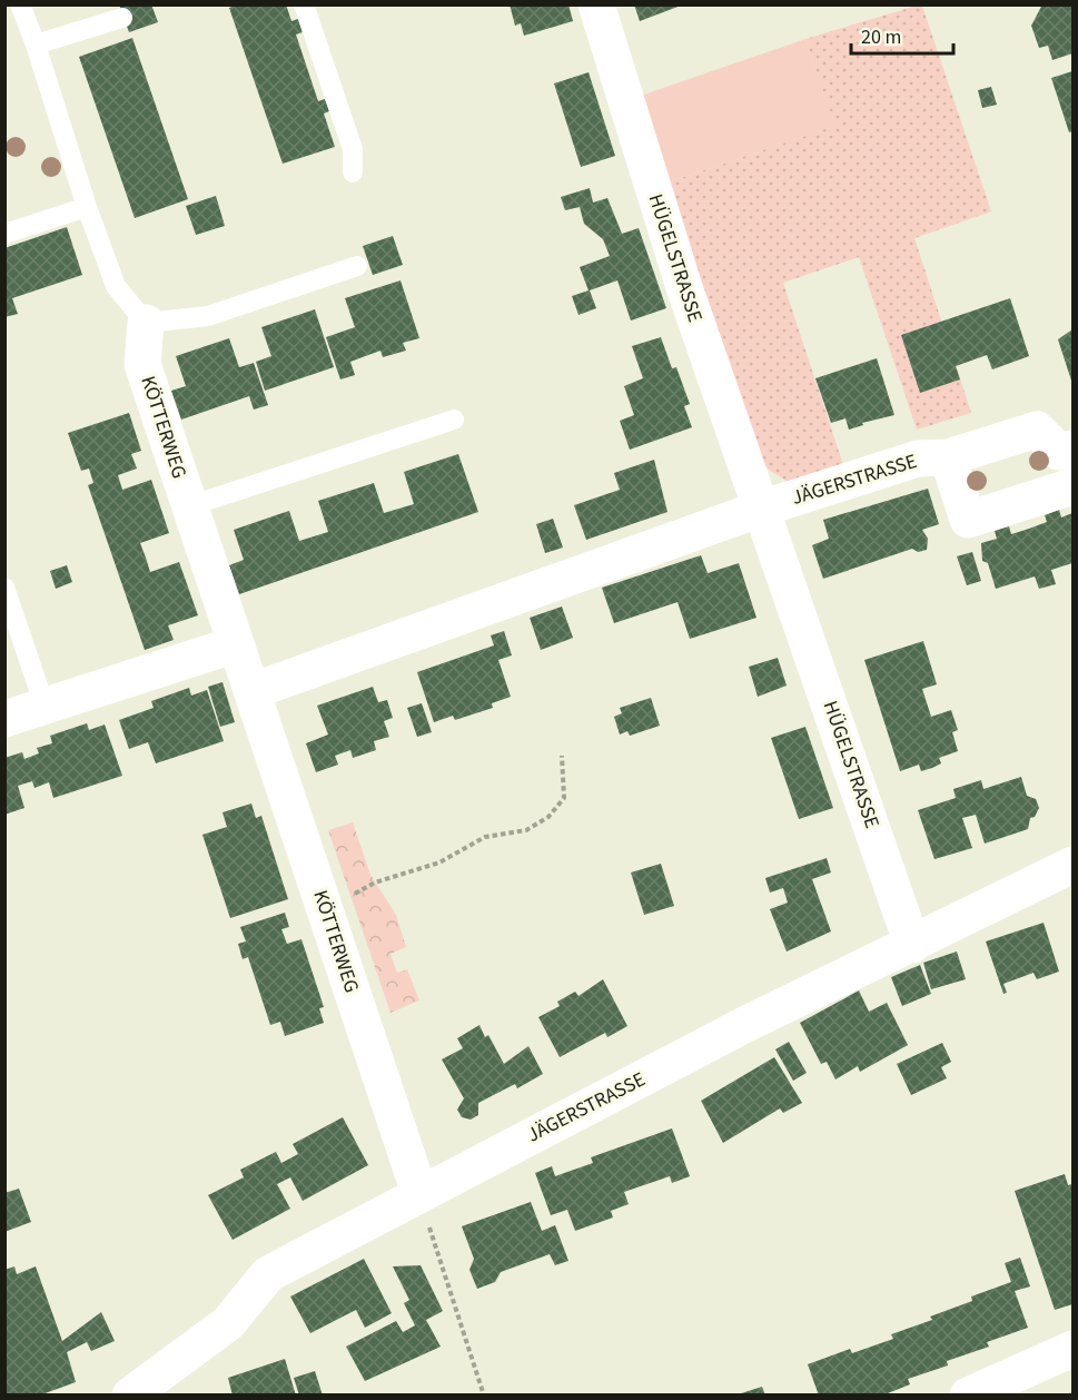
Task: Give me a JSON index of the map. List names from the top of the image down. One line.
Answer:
{"streets":{"street":["HÜGELSTRASSE","KÖTTERWEG","JÄGERSTRASSE"]},"crossings":[["HÜGELSTRASSE","JÄGERSTRASSE"],["KÖTTERWEG","JÄGERSTRASSE"]],"scale_bar":"20 m"}
